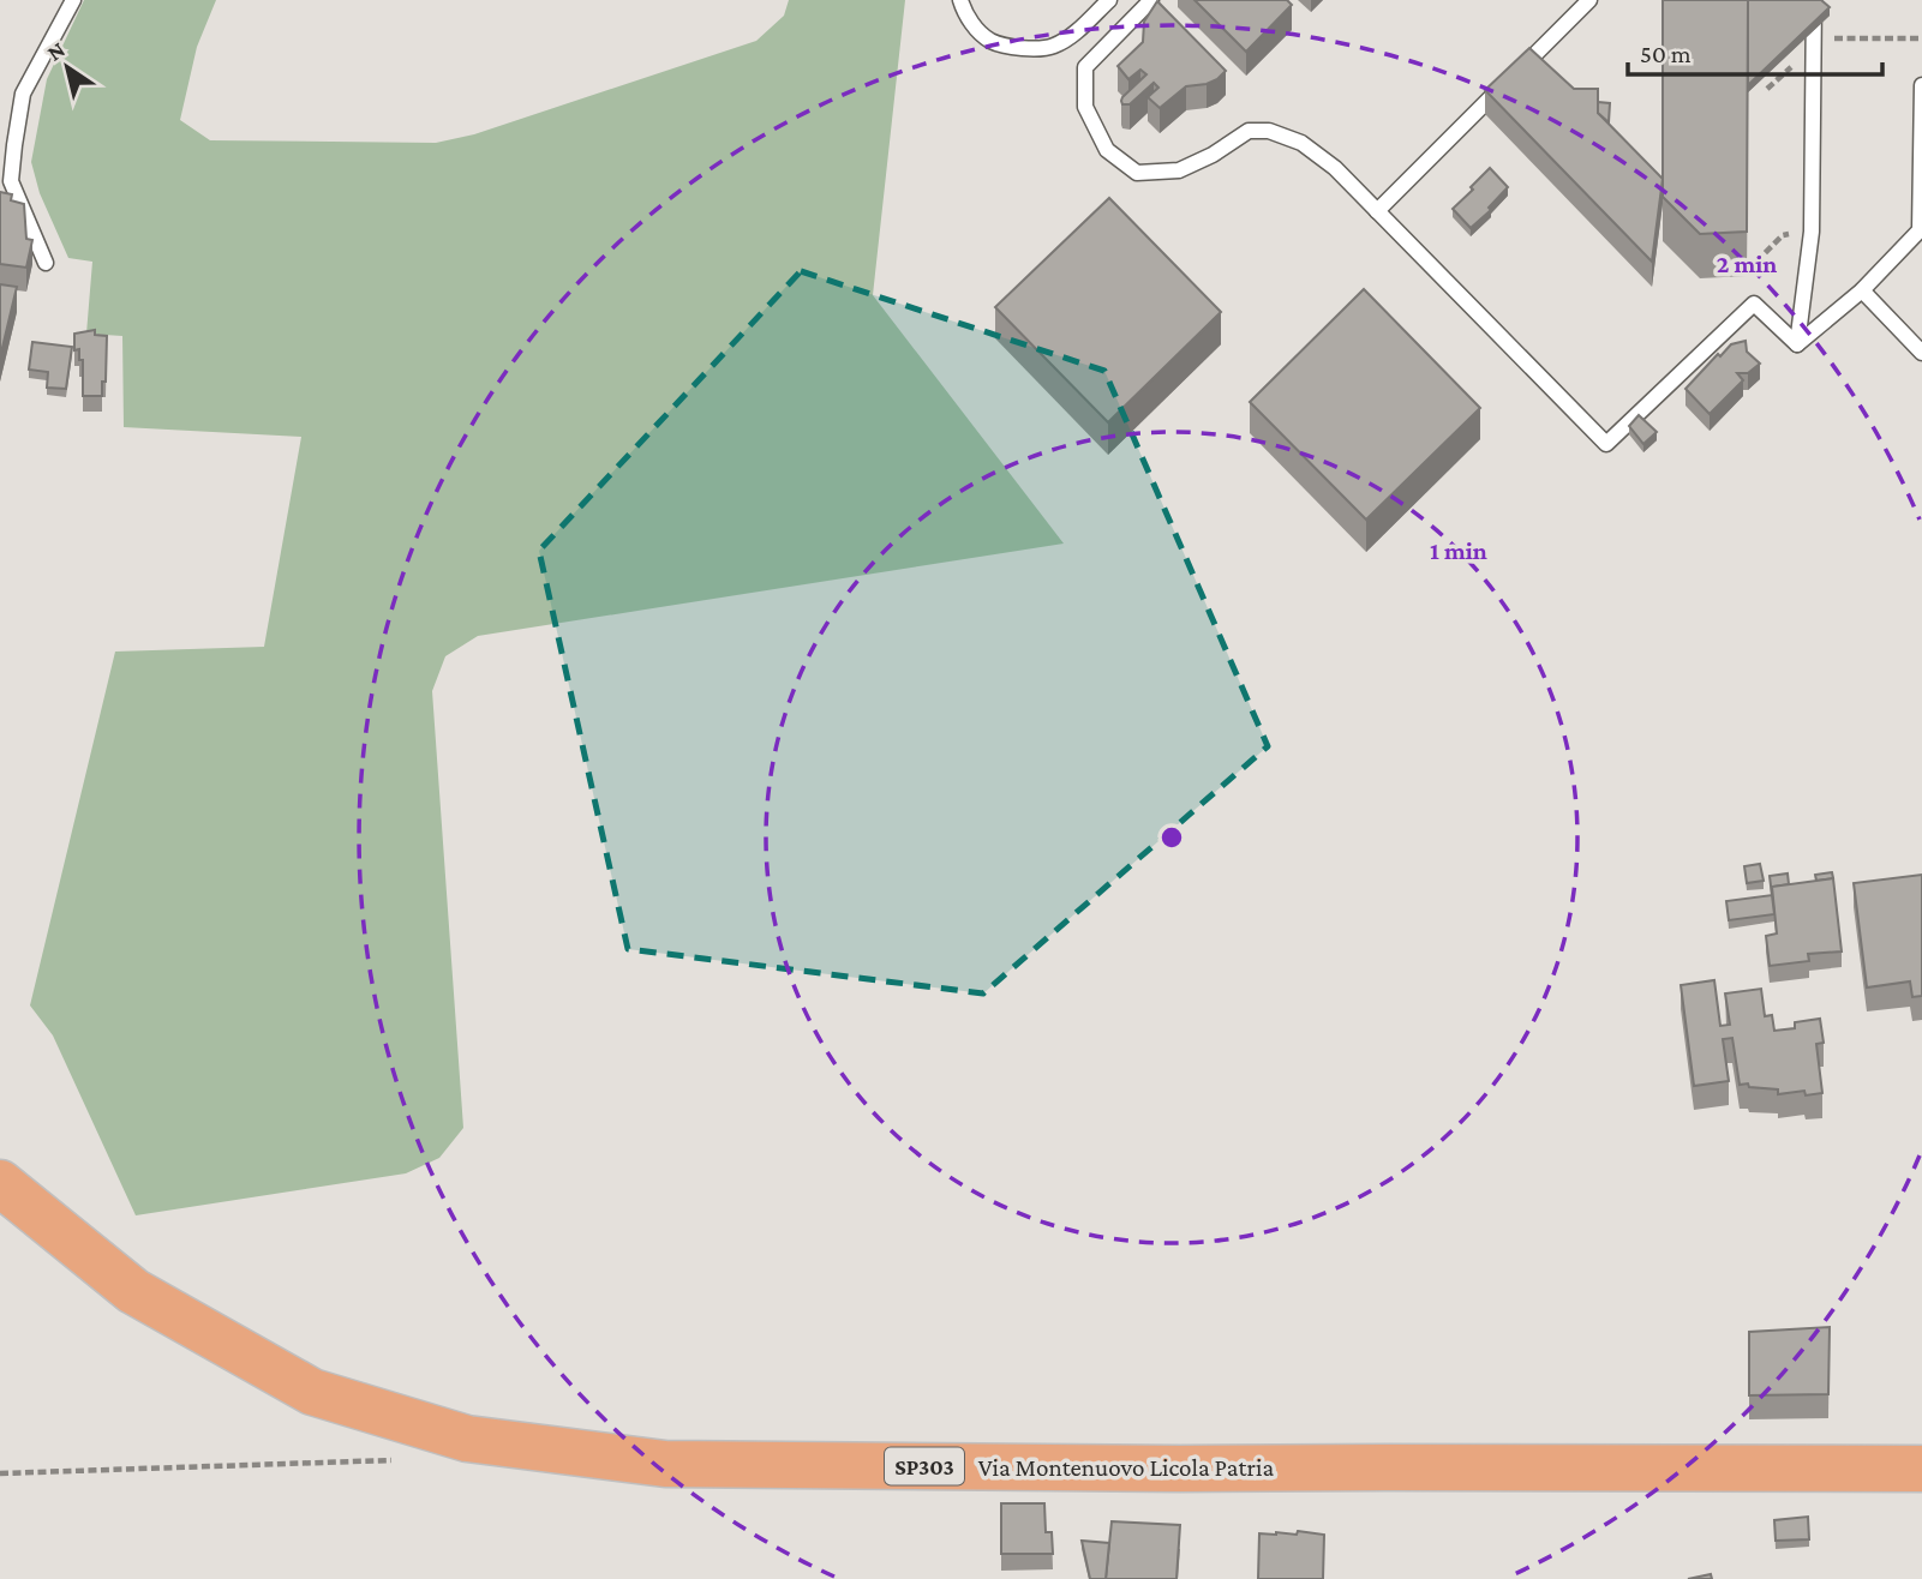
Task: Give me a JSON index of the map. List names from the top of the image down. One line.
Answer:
{"streets":{"main road":["SP303","Via Montenuovo Licola Patria"]},"scale_bar":"50 m","north":"top left","rings":["2 min","1 min"]}
